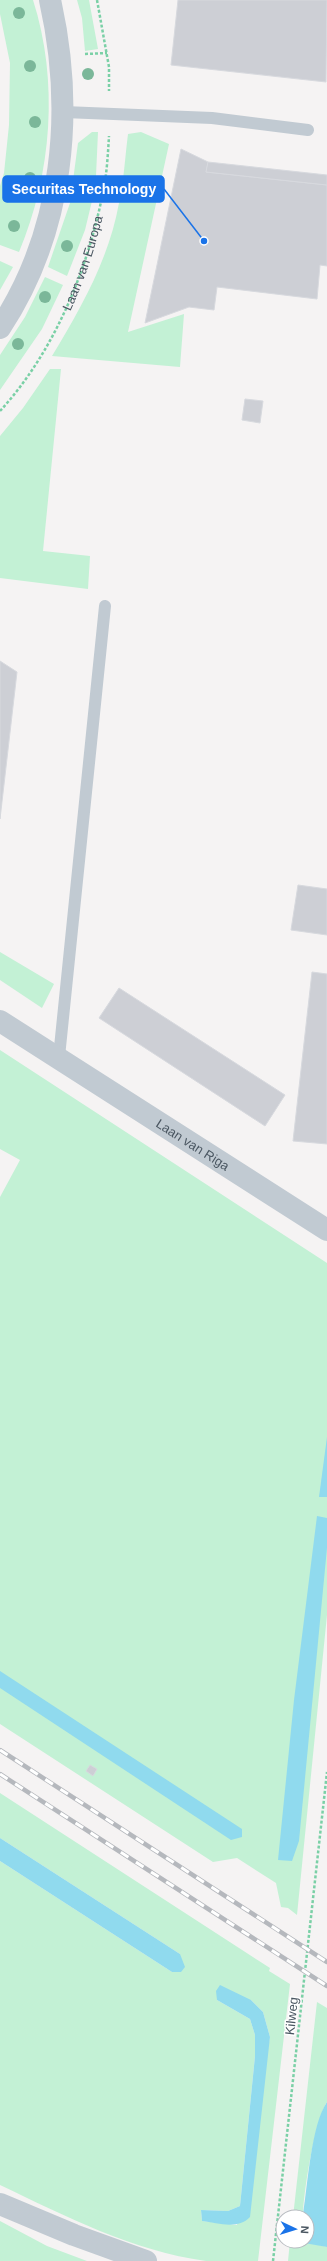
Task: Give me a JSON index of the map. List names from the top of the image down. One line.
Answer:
{"streets":{"street":["Laan van Riga"],"path":["Laan van Europa","Kilweg"]},"places":["Securitas Technology"],"north":"right"}
